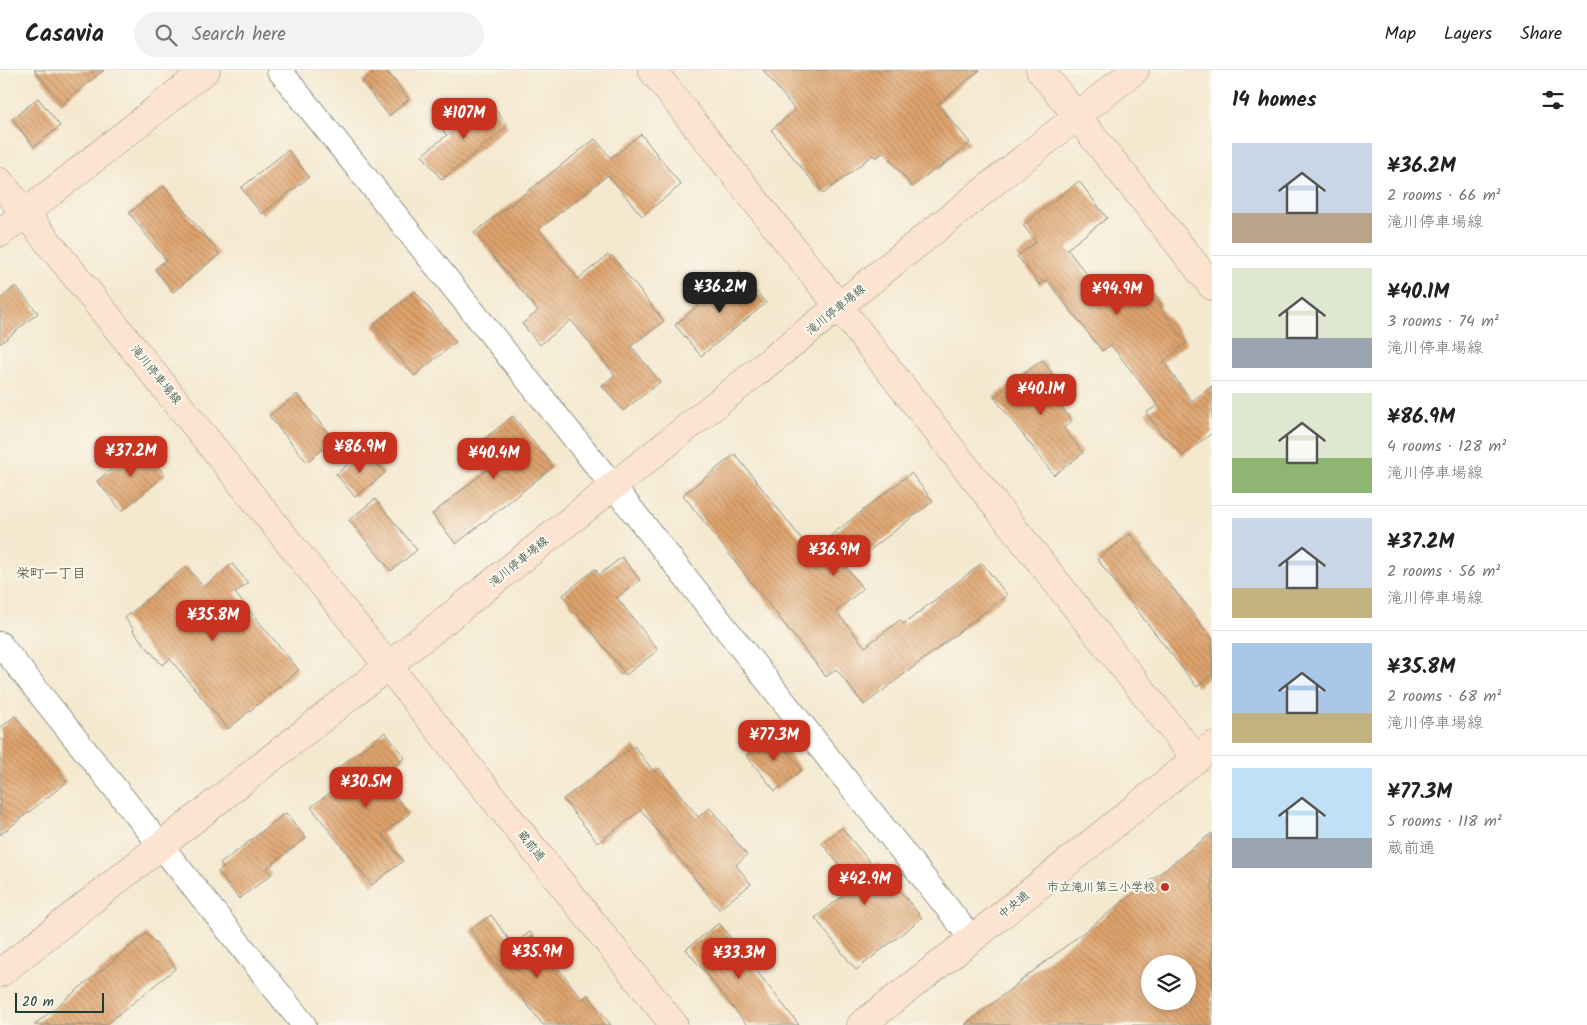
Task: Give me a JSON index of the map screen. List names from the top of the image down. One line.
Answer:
{"streets":{"street":["滝川停車場線","蔵前通","中央通"]},"crossings":[["滝川停車場線","蔵前通"]],"districts":["栄町一丁目"],"places":["市立滝川第三小学校"],"scale_bar":"20 m","page":{"header":"Casavia","search":"Search here","nav":["Map","Layers","Share"],"heading":"14 homes","price":["¥107M","¥36.2M","¥94.9M","¥40.1M","¥86.9M","¥37.2M","¥40.4M","¥36.9M","¥35.8M","¥77.3M","¥30.5M","¥42.9M","¥35.9M","¥33.3M"],"list":[{"name":"¥36.2M","note":"2 rooms · 66 m² · 滝川停車場線"},{"name":"¥40.1M","note":"3 rooms · 74 m² · 滝川停車場線"},{"name":"¥86.9M","note":"4 rooms · 128 m² · 滝川停車場線"},{"name":"¥37.2M","note":"2 rooms · 56 m² · 滝川停車場線"},{"name":"¥35.8M","note":"2 rooms · 68 m² · 滝川停車場線"},{"name":"¥77.3M","note":"5 rooms · 118 m² · 蔵前通"}],"scale":"20 m"}}
